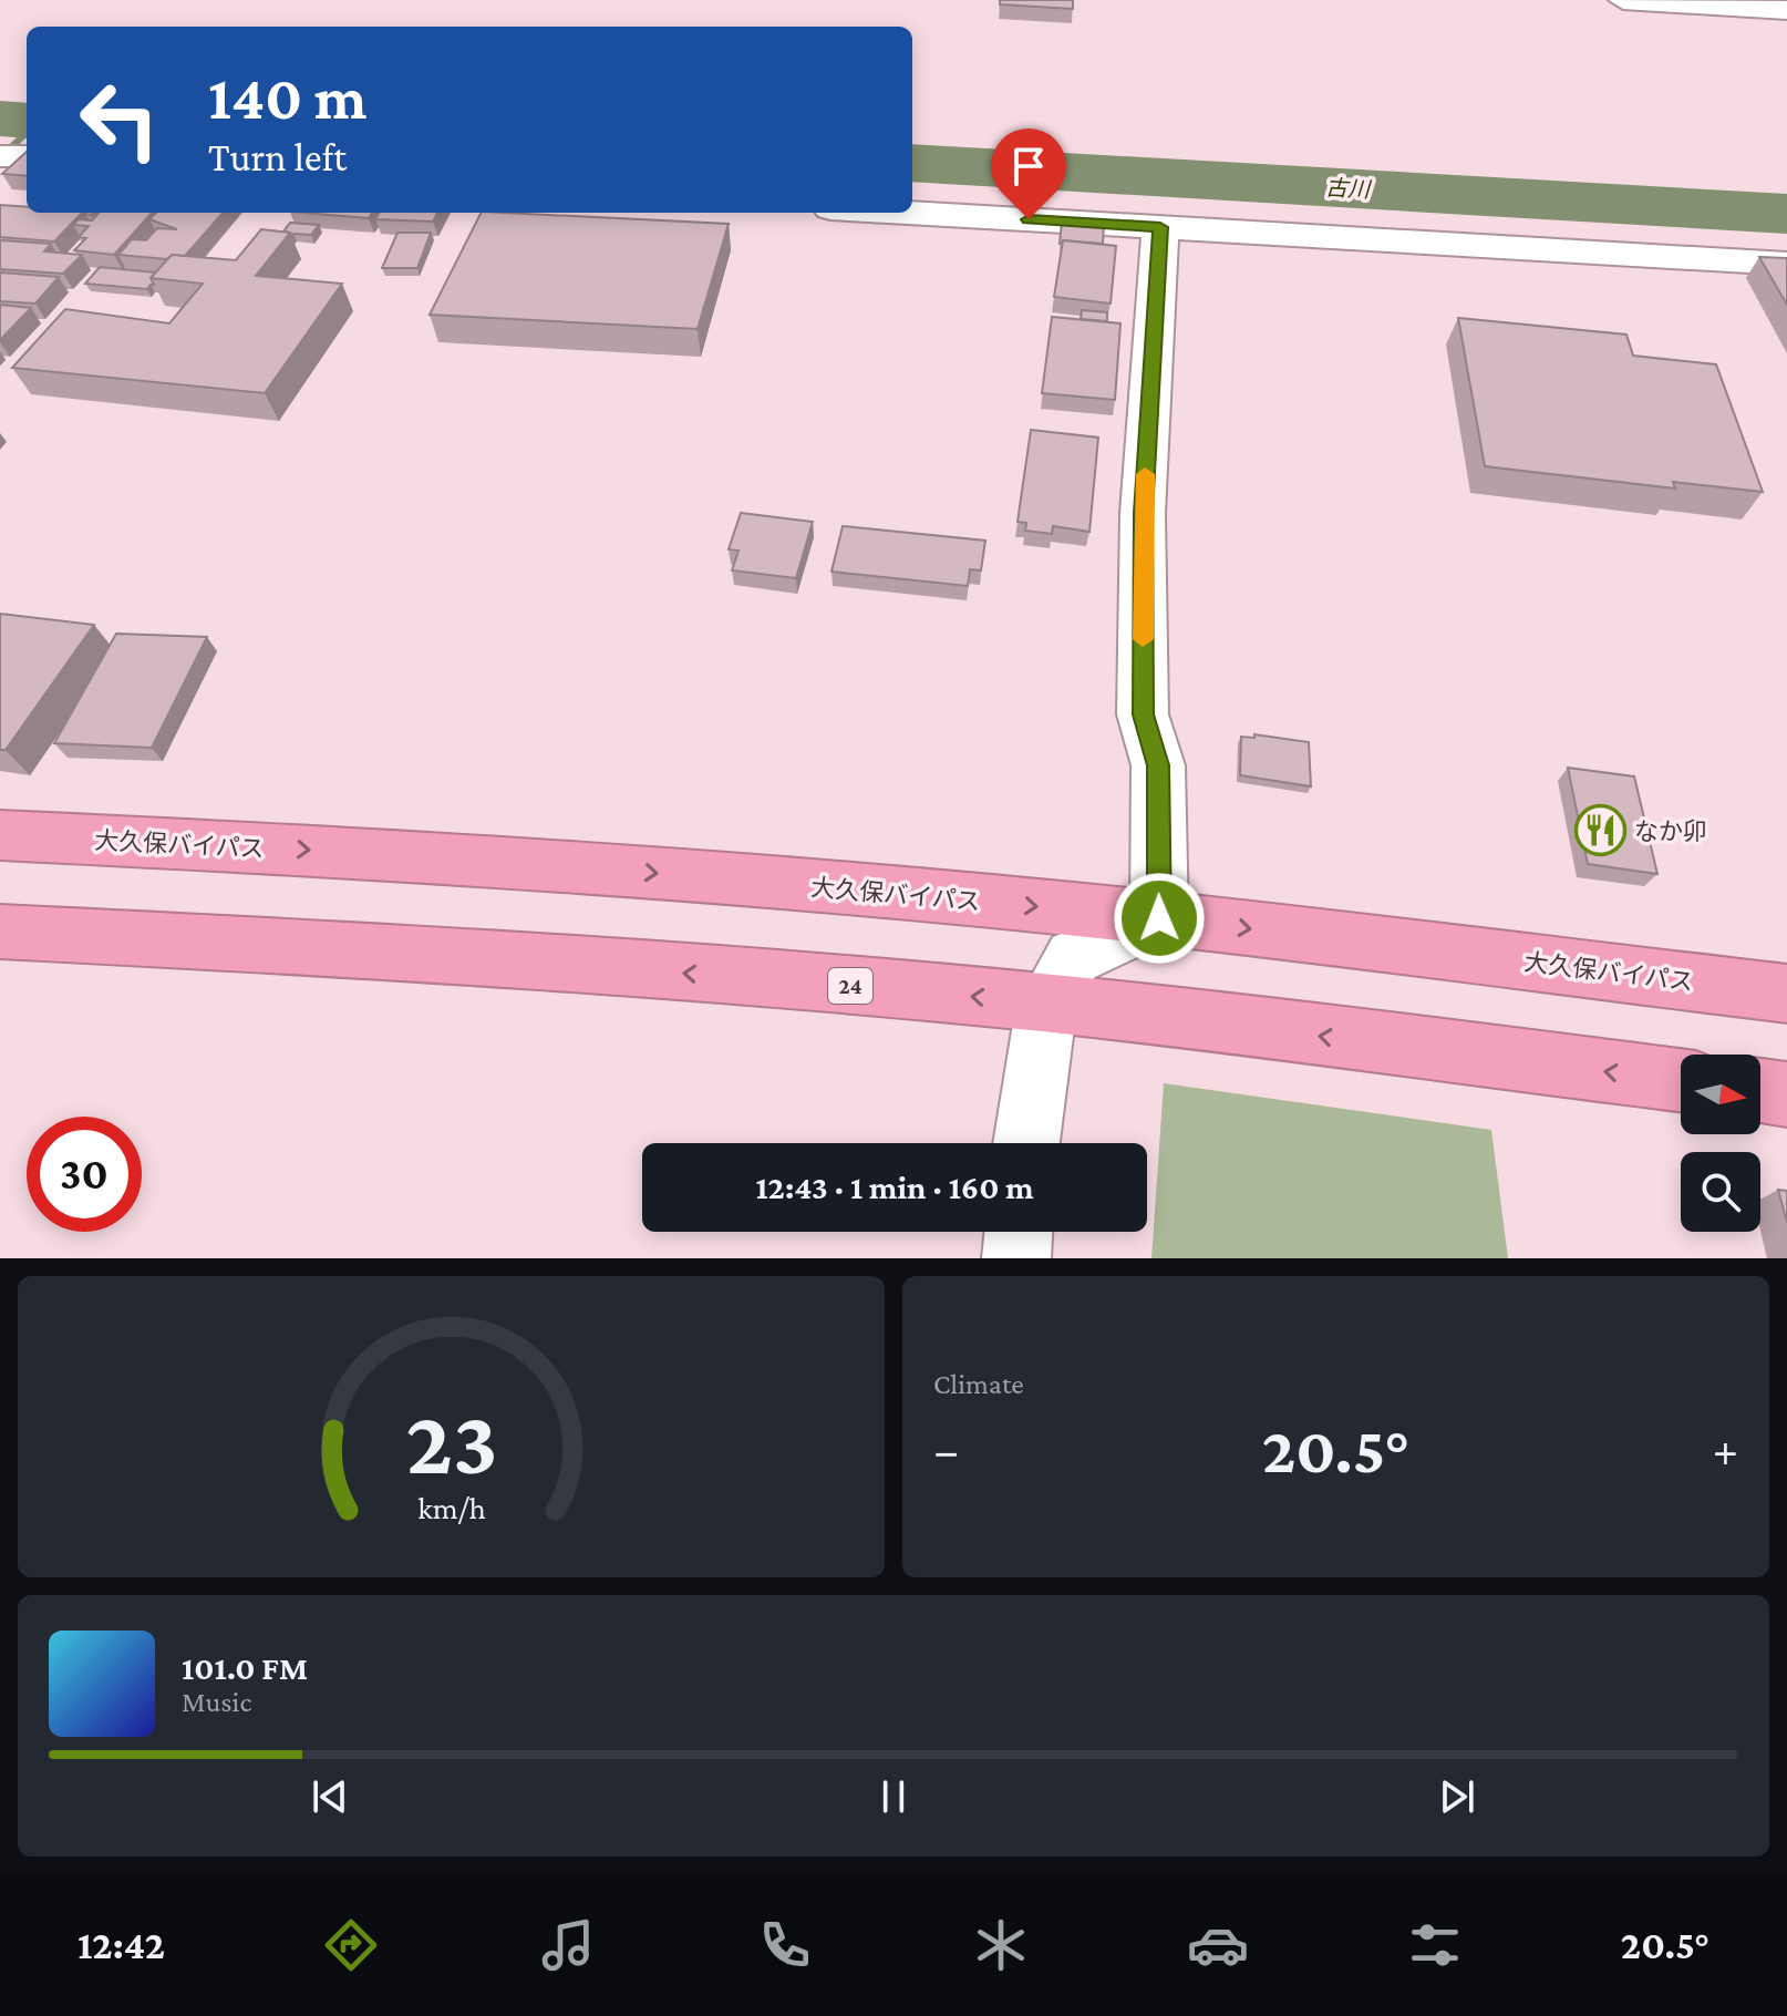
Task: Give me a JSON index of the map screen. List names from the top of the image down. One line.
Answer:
{"streets":{"highway":["大久保バイパス","24"]},"water":["古川"],"places":{"restaurant":["なか卯"]},"north":"right","page":{"turn":["140 m","Turn left"],"limit":"30","trip":"12:43 · 1 min · 160 m","tile":"Climate","heat":["−","20.5°","+"],"song":["101.0 FM","Music"],"tabs":["12:42","20.5°"],"gauge":["23","km/h"]}}
